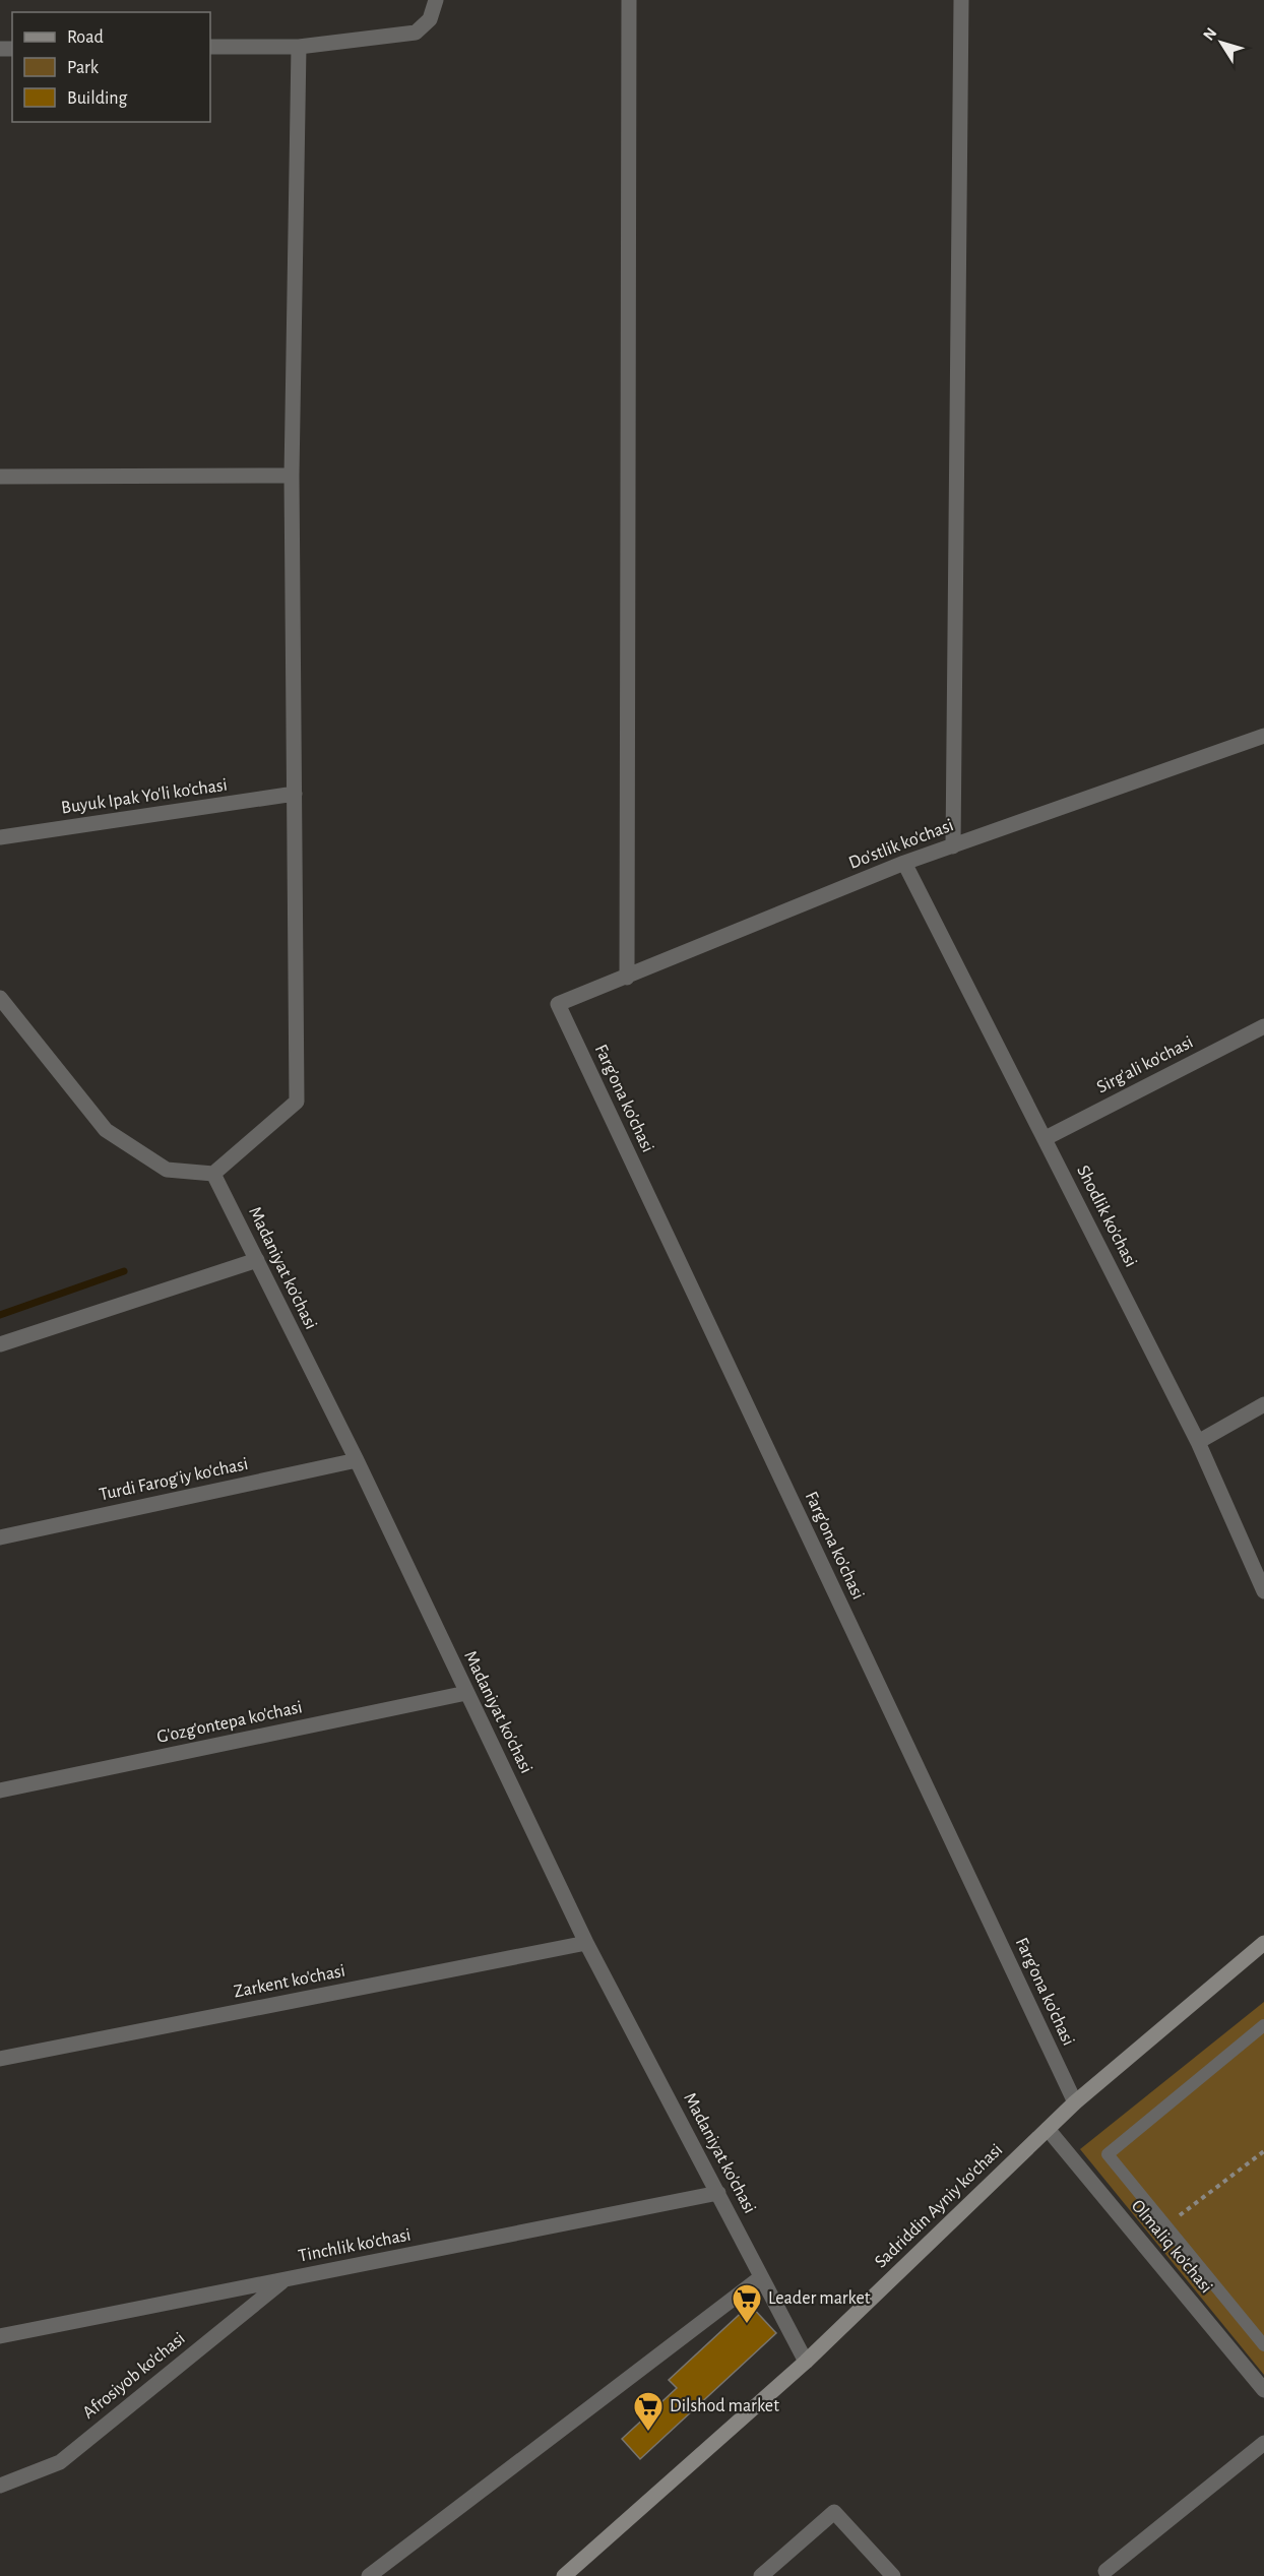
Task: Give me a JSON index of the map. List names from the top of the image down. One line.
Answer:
{"streets":{"street":["Buyuk Ipak Yo'li ko'chasi","Do'stlik ko'chasi","Sirg'ali ko'chasi","Farg'ona ko'chasi","Shodlik ko'chasi","Madaniyat ko'chasi","Turdi Farog'iy ko'chasi","G'ozg'ontepa ko'chasi","Zarkent ko'chasi","Sadriddin Ayniy ko'chasi","Tinchlik ko'chasi","Olmaliq ko'chasi","Afrosiyob ko'chasi"]},"crossings":[["Do'stlik ko'chasi","Farg'ona ko'chasi"],["Do'stlik ko'chasi","Shodlik ko'chasi"],["Sirg'ali ko'chasi","Shodlik ko'chasi"],["Farg'ona ko'chasi","Sadriddin Ayniy ko'chasi"],["Madaniyat ko'chasi","Turdi Farog'iy ko'chasi"],["Madaniyat ko'chasi","G'ozg'ontepa ko'chasi"],["Madaniyat ko'chasi","Zarkent ko'chasi"],["Madaniyat ko'chasi","Sadriddin Ayniy ko'chasi"],["Madaniyat ko'chasi","Tinchlik ko'chasi"],["Sadriddin Ayniy ko'chasi","Olmaliq ko'chasi"],["Tinchlik ko'chasi","Afrosiyob ko'chasi"]],"places":{"supermarket":["Leader market","Dilshod market"]},"legend":["Road","Park","Building"],"north":"top left"}
